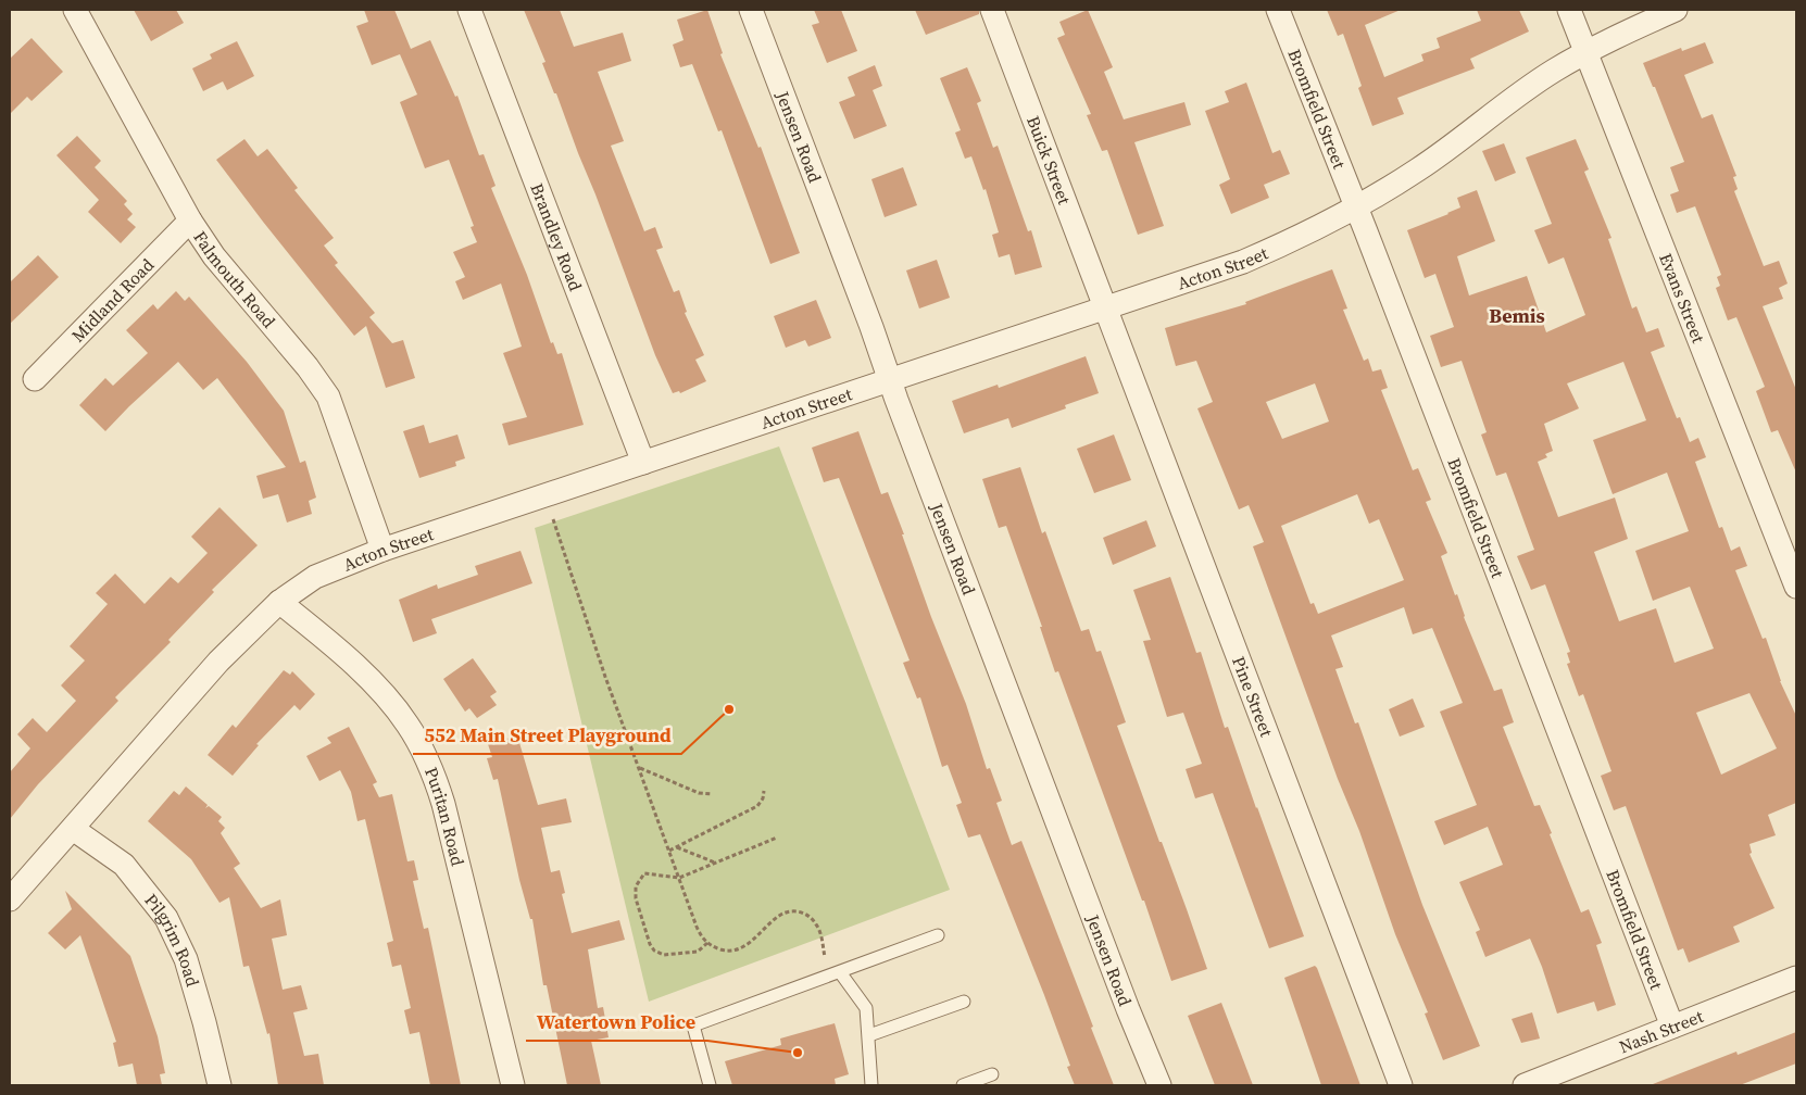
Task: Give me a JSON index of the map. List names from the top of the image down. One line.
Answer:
{"streets":{"street":["Bromfield Street","Jensen Road","Buick Street","Brandley Road","Acton Street","Falmouth Road","Evans Street","Midland Road","Pine Street","Puritan Road","Pilgrim Road","Nash Street"]},"crossings":[["Bromfield Street","Acton Street"],["Bromfield Street","Nash Street"],["Jensen Road","Acton Street"],["Buick Street","Acton Street"],["Buick Street","Pine Street"],["Brandley Road","Acton Street"],["Acton Street","Falmouth Road"],["Acton Street","Evans Street"],["Acton Street","Pine Street"],["Acton Street","Puritan Road"],["Acton Street","Pilgrim Road"],["Falmouth Road","Midland Road"]],"districts":["Bemis"],"places":["552 Main Street Playground","Watertown Police"]}
